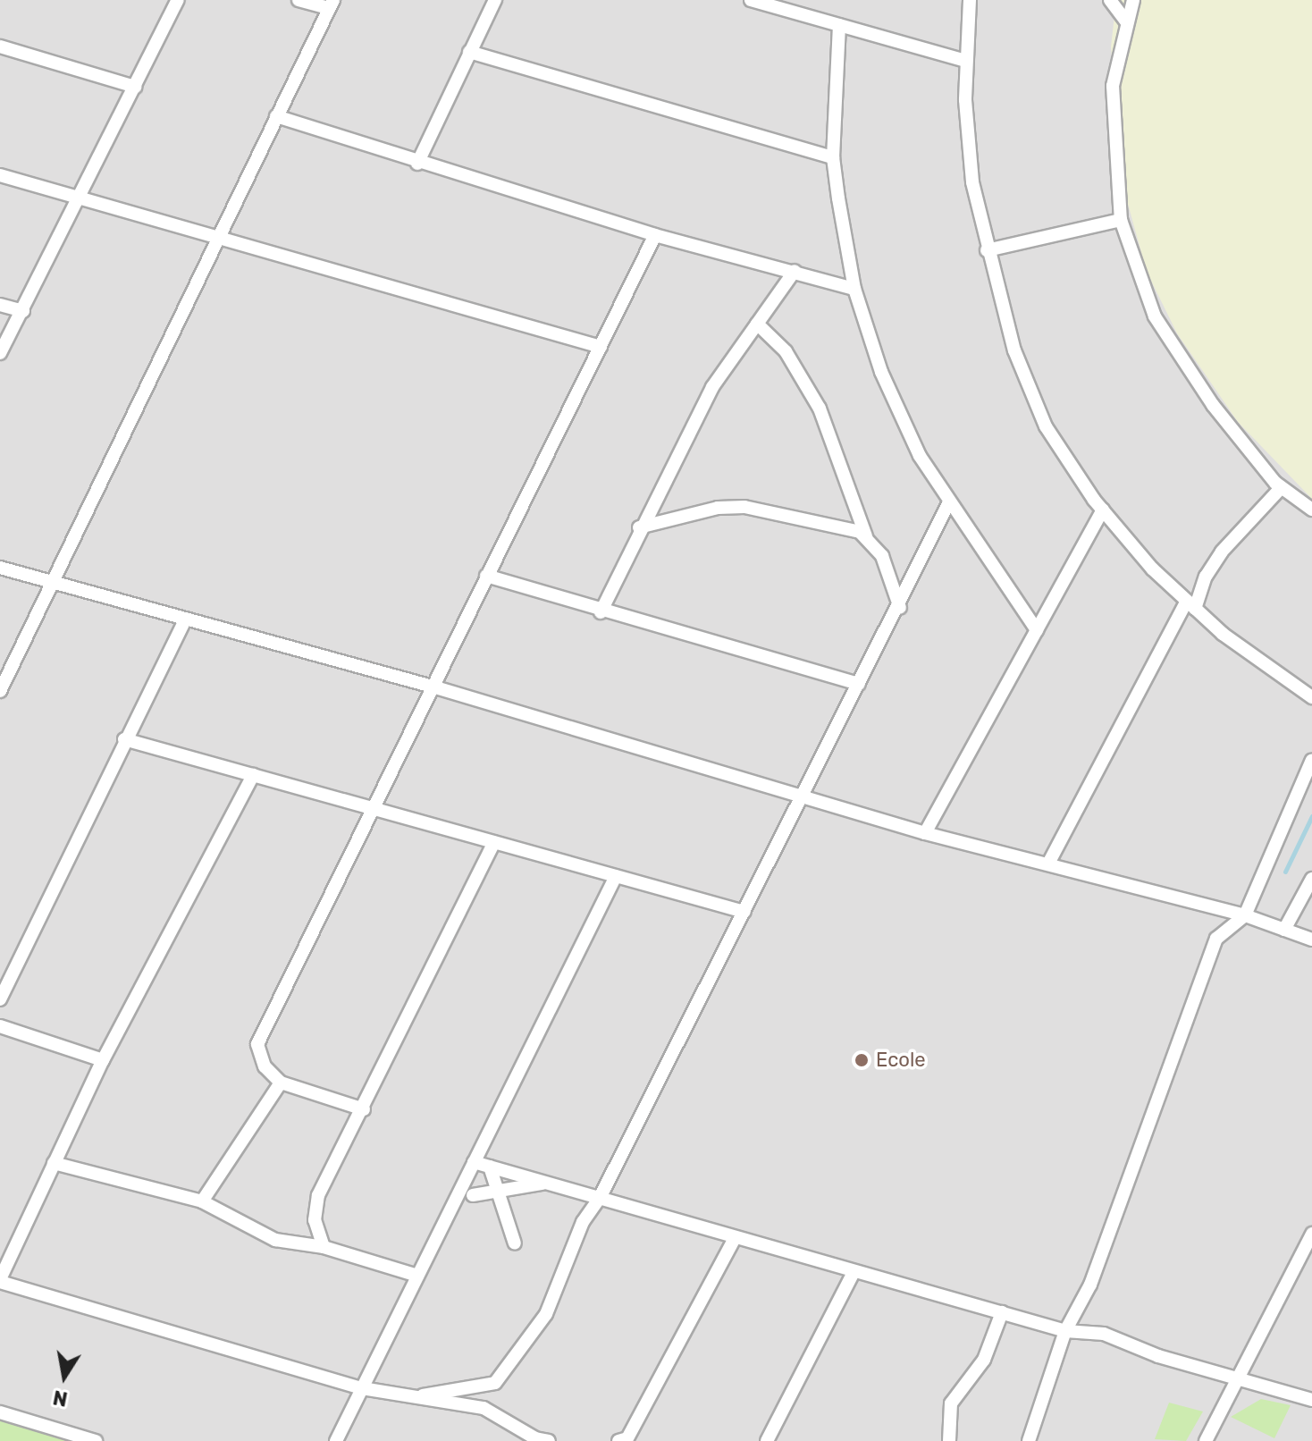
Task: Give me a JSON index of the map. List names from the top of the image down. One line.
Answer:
{"places":["Ecole"],"north":"bottom"}
